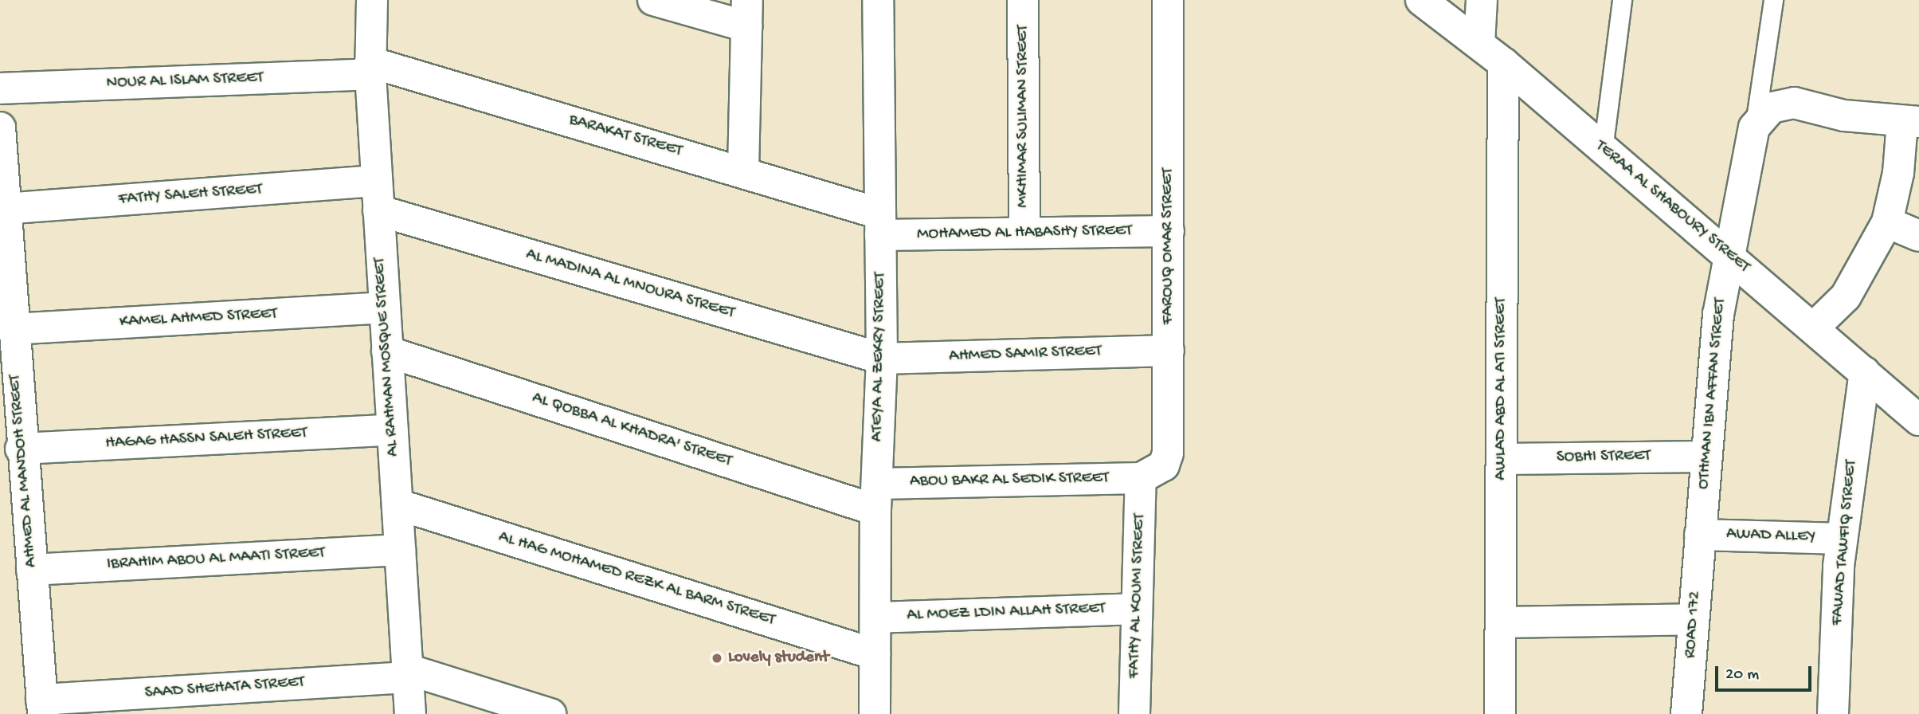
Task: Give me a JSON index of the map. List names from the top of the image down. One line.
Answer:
{"streets":{"street":["NOUR AL ISLAM STREET","MKHIMAR SULIMAN STREET","BARAKAT STREET","FATHY SALEH STREET","TERAA AL SHABOURY STREET","MOHAMED AL HABASHY STREET","FAROUQ OMAR STREET","AL MADINA AL MNOURA STREET","KAMEL AHMED STREET","AHMED SAMIR STREET","AL RAHMAN MOSQUE STREET","ATEYA AL ZEKRY STREET","AWLAD ABD AL ATI STREET","OTHMAN IBN AFFAN STREET","AL QOBBA AL KHADRA' STREET","HAGAG HASSN SALEH STREET","SOBHI STREET","AHMED AL MANDOH STREET","ABOU BAKR AL SEDIK STREET","AWAD ALLEY","FAWAD TAWFIQ STREET","IBRAHIM ABOU AL MAATI STREET","AL HAG MOHAMED REZK AL BARM STREET","FATHY AL KOUMI STREET","AL MOEZ LDIN ALLAH STREET","ROAD 172","SAAD SHEHATA STREET"]},"crossings":[["NOUR AL ISLAM STREET","BARAKAT STREET"],["NOUR AL ISLAM STREET","AL RAHMAN MOSQUE STREET"],["MKHIMAR SULIMAN STREET","MOHAMED AL HABASHY STREET"],["BARAKAT STREET","MOHAMED AL HABASHY STREET"],["BARAKAT STREET","AL RAHMAN MOSQUE STREET"],["BARAKAT STREET","ATEYA AL ZEKRY STREET"],["FATHY SALEH STREET","AL MADINA AL MNOURA STREET"],["FATHY SALEH STREET","AL RAHMAN MOSQUE STREET"],["FATHY SALEH STREET","AHMED AL MANDOH STREET"],["TERAA AL SHABOURY STREET","AWLAD ABD AL ATI STREET"],["TERAA AL SHABOURY STREET","OTHMAN IBN AFFAN STREET"],["TERAA AL SHABOURY STREET","FAWAD TAWFIQ STREET"],["MOHAMED AL HABASHY STREET","FAROUQ OMAR STREET"],["MOHAMED AL HABASHY STREET","ATEYA AL ZEKRY STREET"],["FAROUQ OMAR STREET","AHMED SAMIR STREET"],["FAROUQ OMAR STREET","ABOU BAKR AL SEDIK STREET"],["FAROUQ OMAR STREET","FATHY AL KOUMI STREET"],["AL MADINA AL MNOURA STREET","AHMED SAMIR STREET"],["AL MADINA AL MNOURA STREET","AL RAHMAN MOSQUE STREET"],["AL MADINA AL MNOURA STREET","ATEYA AL ZEKRY STREET"],["KAMEL AHMED STREET","AL RAHMAN MOSQUE STREET"],["KAMEL AHMED STREET","AHMED AL MANDOH STREET"],["AHMED SAMIR STREET","ATEYA AL ZEKRY STREET"],["AL RAHMAN MOSQUE STREET","AL QOBBA AL KHADRA' STREET"],["AL RAHMAN MOSQUE STREET","HAGAG HASSN SALEH STREET"],["AL RAHMAN MOSQUE STREET","IBRAHIM ABOU AL MAATI STREET"],["AL RAHMAN MOSQUE STREET","AL HAG MOHAMED REZK AL BARM STREET"],["AL RAHMAN MOSQUE STREET","SAAD SHEHATA STREET"],["ATEYA AL ZEKRY STREET","AL QOBBA AL KHADRA' STREET"],["ATEYA AL ZEKRY STREET","ABOU BAKR AL SEDIK STREET"],["ATEYA AL ZEKRY STREET","AL HAG MOHAMED REZK AL BARM STREET"],["ATEYA AL ZEKRY STREET","AL MOEZ LDIN ALLAH STREET"],["AWLAD ABD AL ATI STREET","SOBHI STREET"],["OTHMAN IBN AFFAN STREET","SOBHI STREET"],["OTHMAN IBN AFFAN STREET","AWAD ALLEY"],["OTHMAN IBN AFFAN STREET","ROAD 172"],["AL QOBBA AL KHADRA' STREET","ABOU BAKR AL SEDIK STREET"],["HAGAG HASSN SALEH STREET","AHMED AL MANDOH STREET"],["AHMED AL MANDOH STREET","IBRAHIM ABOU AL MAATI STREET"],["AHMED AL MANDOH STREET","SAAD SHEHATA STREET"],["ABOU BAKR AL SEDIK STREET","FATHY AL KOUMI STREET"],["AWAD ALLEY","FAWAD TAWFIQ STREET"],["AWAD ALLEY","ROAD 172"],["FATHY AL KOUMI STREET","AL MOEZ LDIN ALLAH STREET"]],"places":["Lovely student"],"scale_bar":"20 m"}
